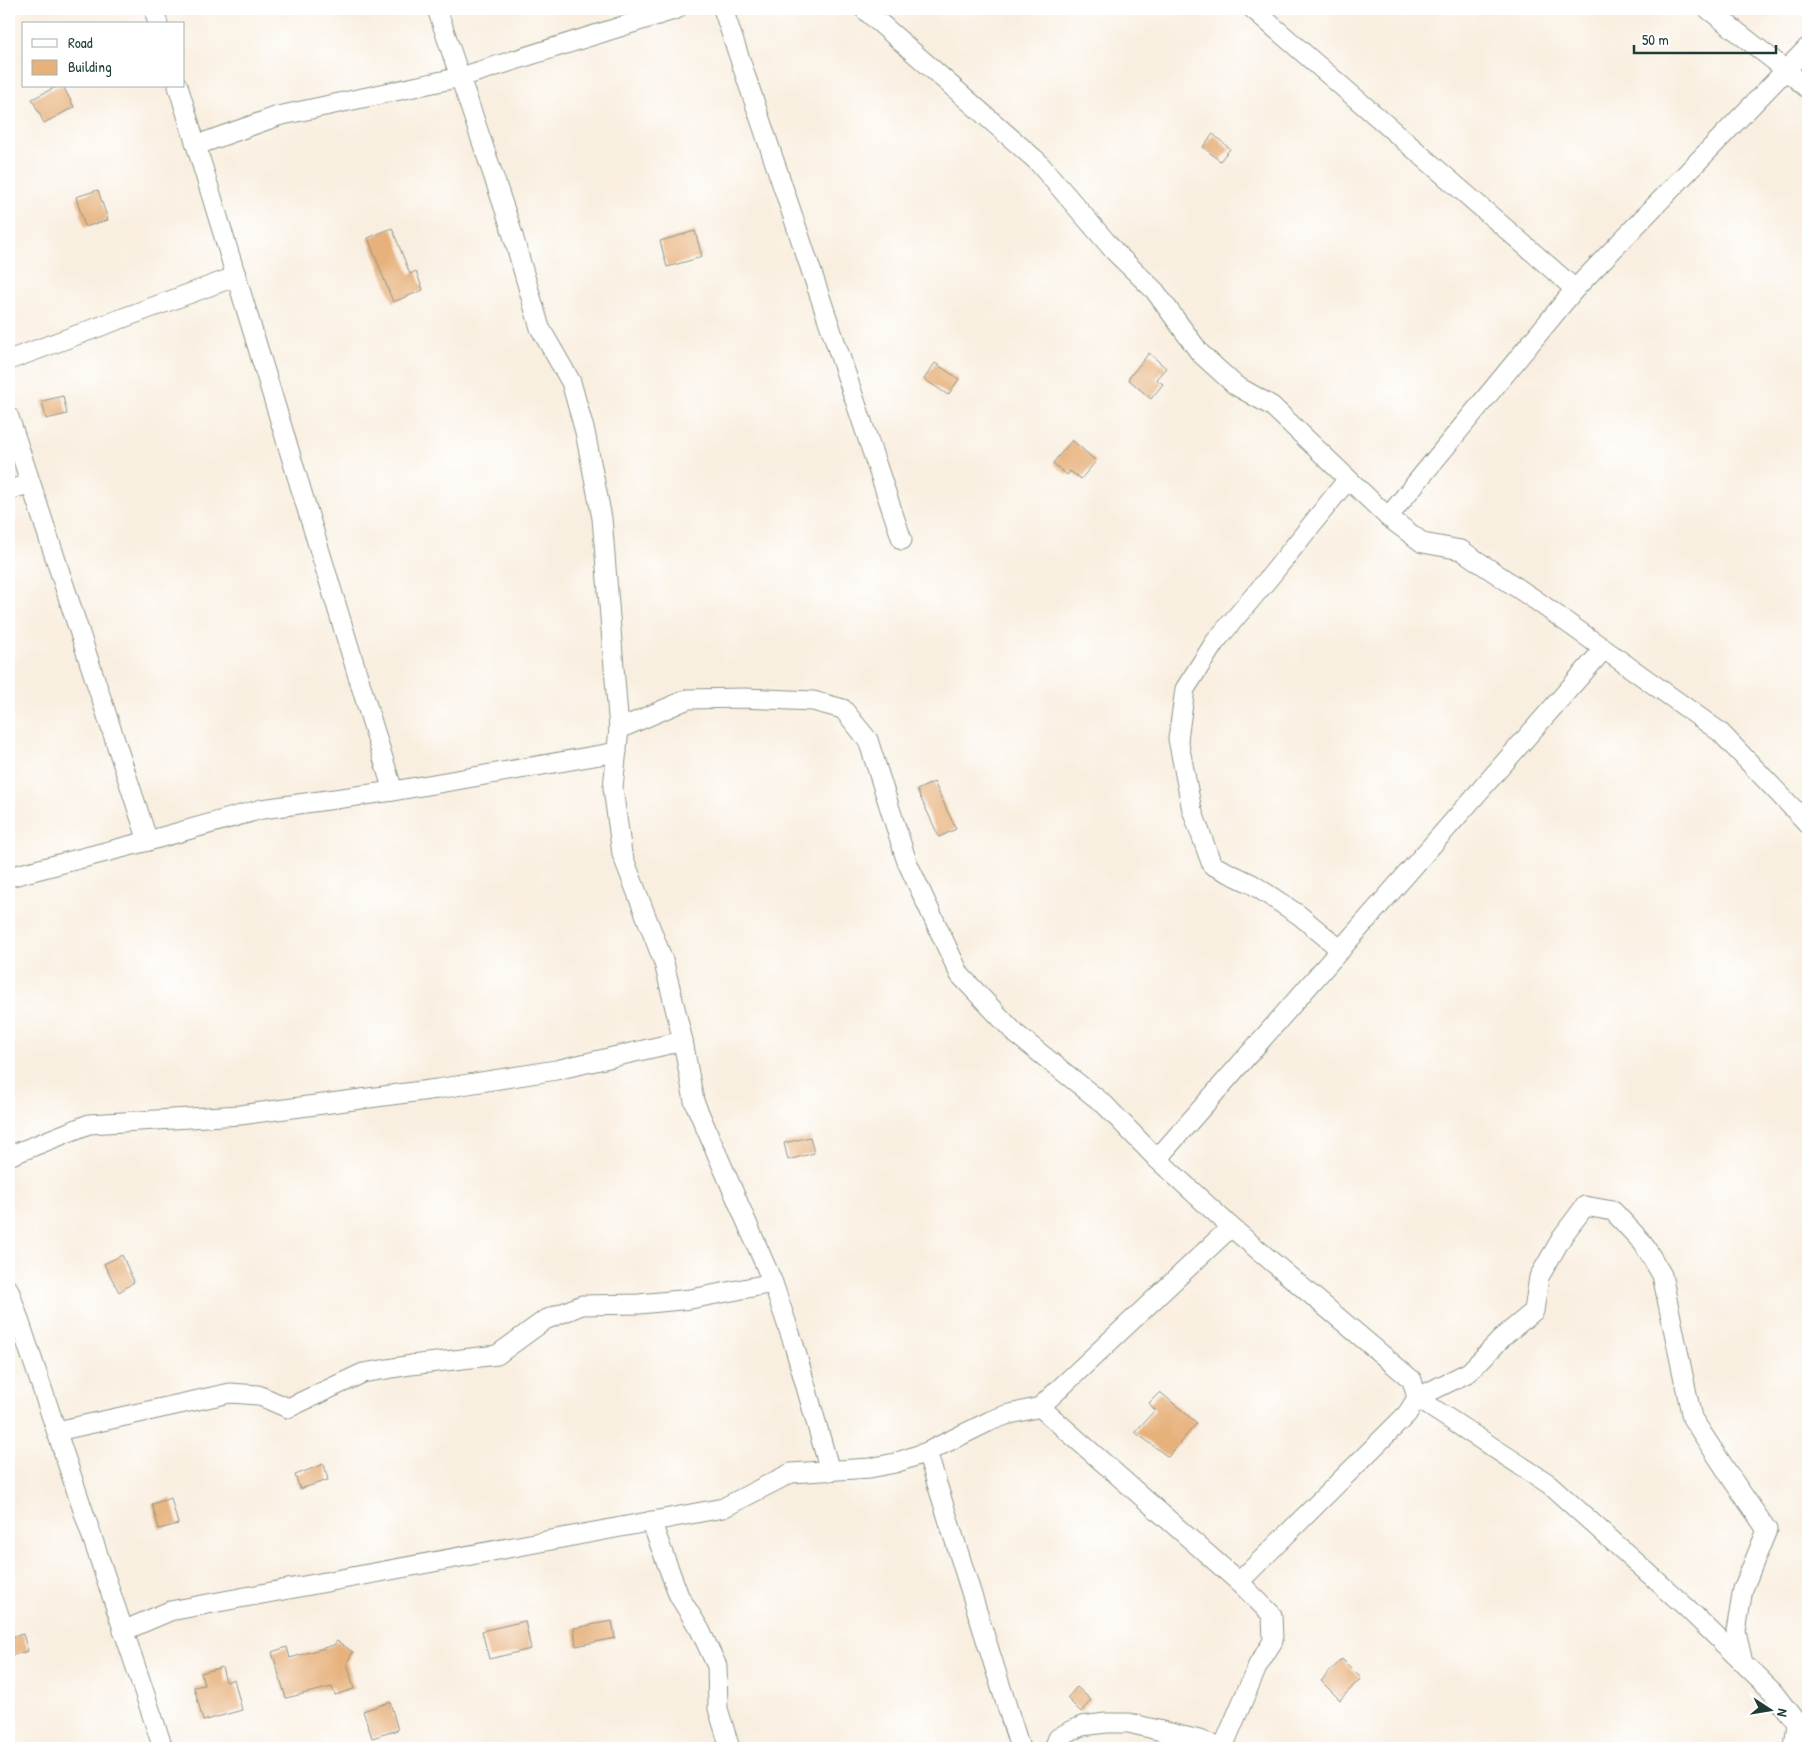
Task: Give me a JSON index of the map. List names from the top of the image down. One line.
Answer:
{"legend":["Road","Building"],"scale_bar":"50 m","north":"right"}
